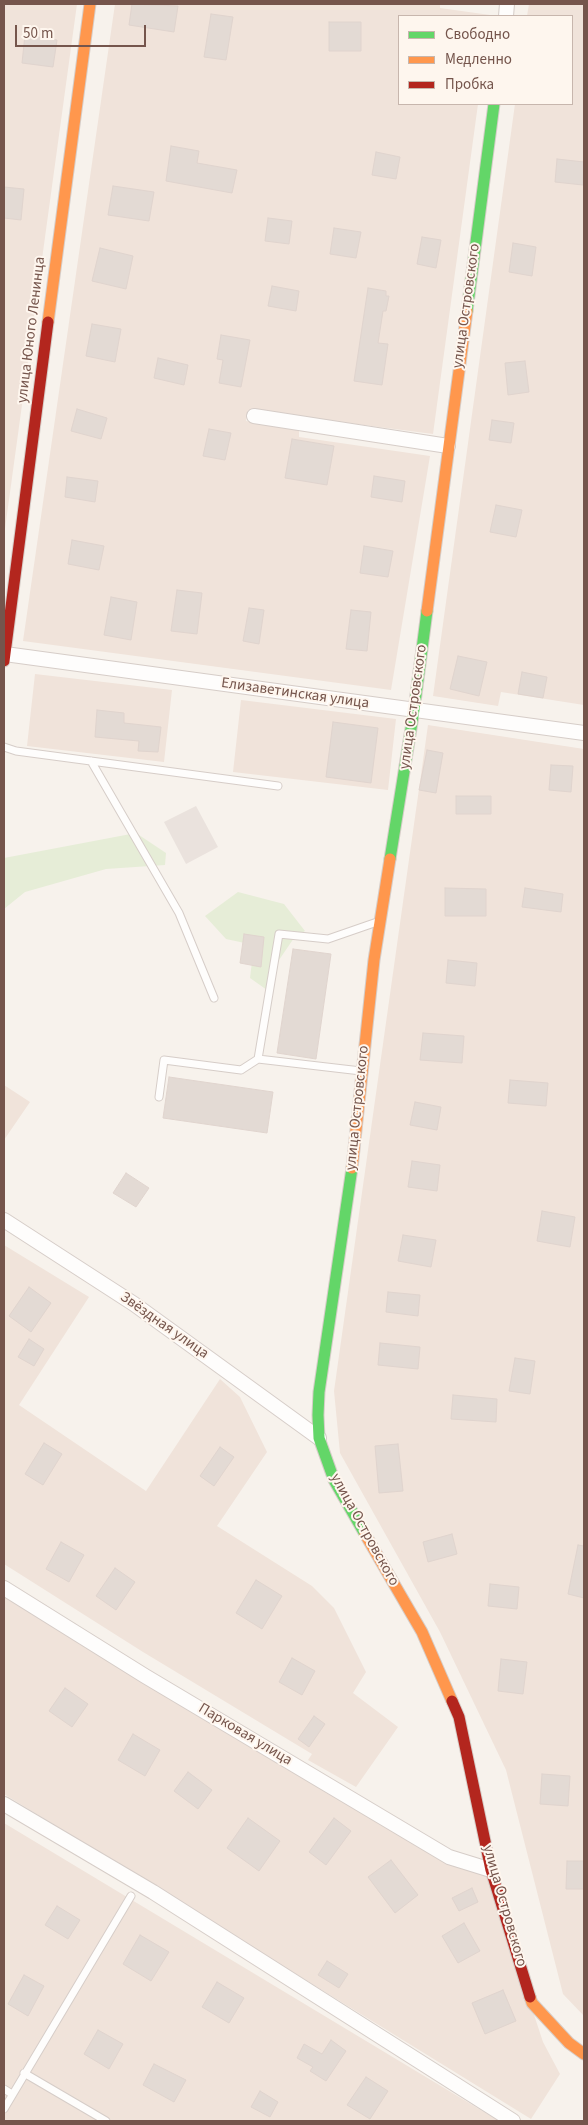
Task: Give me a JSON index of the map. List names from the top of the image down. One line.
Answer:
{"streets":{"street":["улица Островского","улица Юного Ленинца","Елизаветинская улица","Звёздная улица","Парковая улица"]},"crossings":[["улица Островского","Елизаветинская улица"],["улица Островского","Звёздная улица"],["улица Островского","Парковая улица"],["улица Юного Ленинца","Елизаветинская улица"]],"legend":["Свободно","Медленно","Пробка"],"scale_bar":"50 m"}
